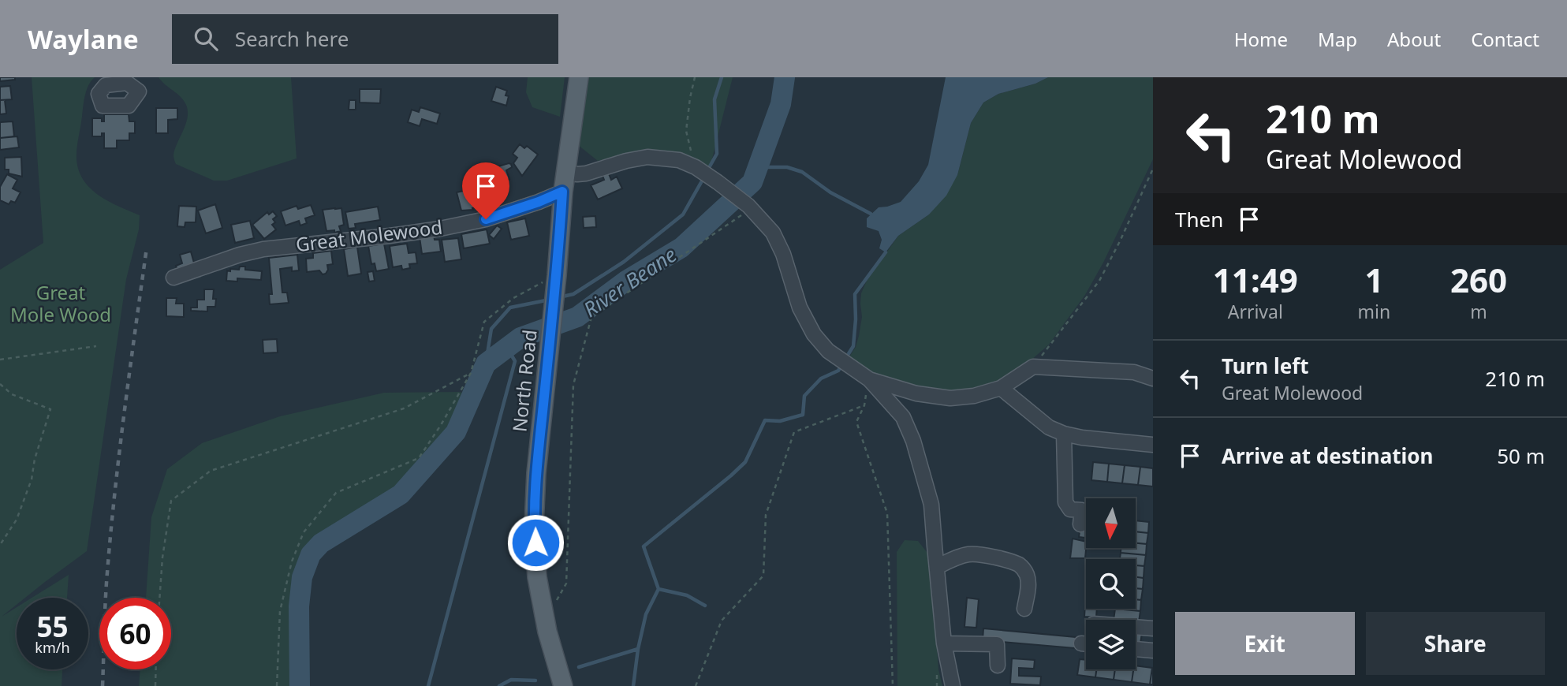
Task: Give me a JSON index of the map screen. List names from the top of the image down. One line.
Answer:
{"streets":{"main road":["North Road"],"street":["Great Molewood"]},"crossings":[["Great Molewood","North Road"]],"water":["River Beane"],"parks":["Great Mole Wood"],"north":"bottom","page":{"header":"Waylane","search":"Search here","nav":["Home","Map","About","Contact"],"turn":["210 m","Great Molewood"],"then":"Then","eta":["11:49","Arrival","1","min","260","m"],"list":[{"name":"Turn left","note":"Great Molewood","value":"210 m"},{"name":"Arrive at destination","value":"50 m"}],"speed":"55 km/h","limit":"60","buttons":["Exit","Share"]}}
